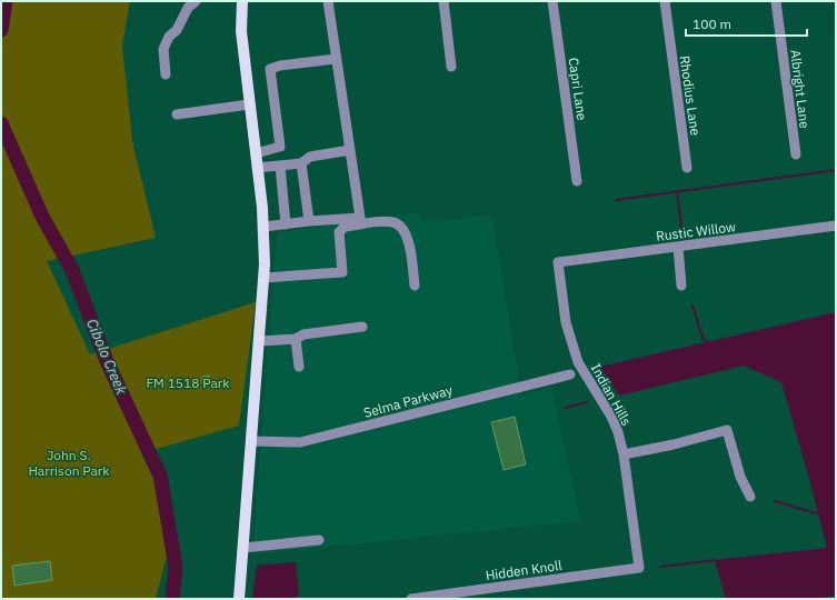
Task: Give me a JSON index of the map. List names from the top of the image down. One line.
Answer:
{"streets":{"street":["Capri Lane","Albright Lane","Rhodius Lane","Rustic Willow","Indian Hills","Selma Parkway","Hidden Knoll"]},"crossings":[["Rustic Willow","Indian Hills"],["Indian Hills","Hidden Knoll"]],"water":["Cibolo Creek"],"parks":["FM 1518 Park","John S. Harrison Park"],"scale_bar":"100 m"}
